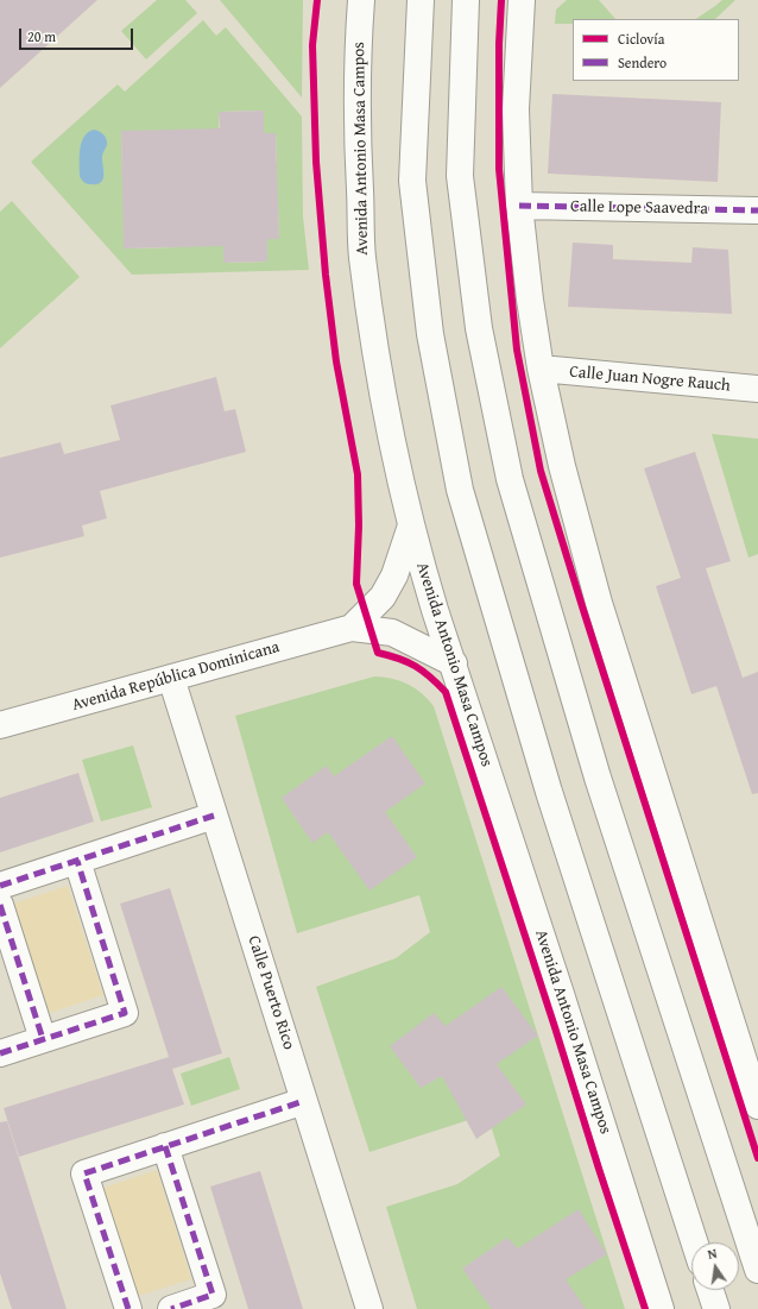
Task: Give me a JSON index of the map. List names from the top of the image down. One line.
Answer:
{"streets":{"main road":["Avenida Antonio Masa Campos","Calle Lope Saavedra","Calle Juan Nogre Rauch","Avenida República Dominicana","Calle Puerto Rico"]},"crossings":[["Avenida Antonio Masa Campos","Avenida República Dominicana"],["Avenida República Dominicana","Calle Puerto Rico"]],"legend":["Ciclovía","Sendero"],"scale_bar":"20 m","north":"top"}
